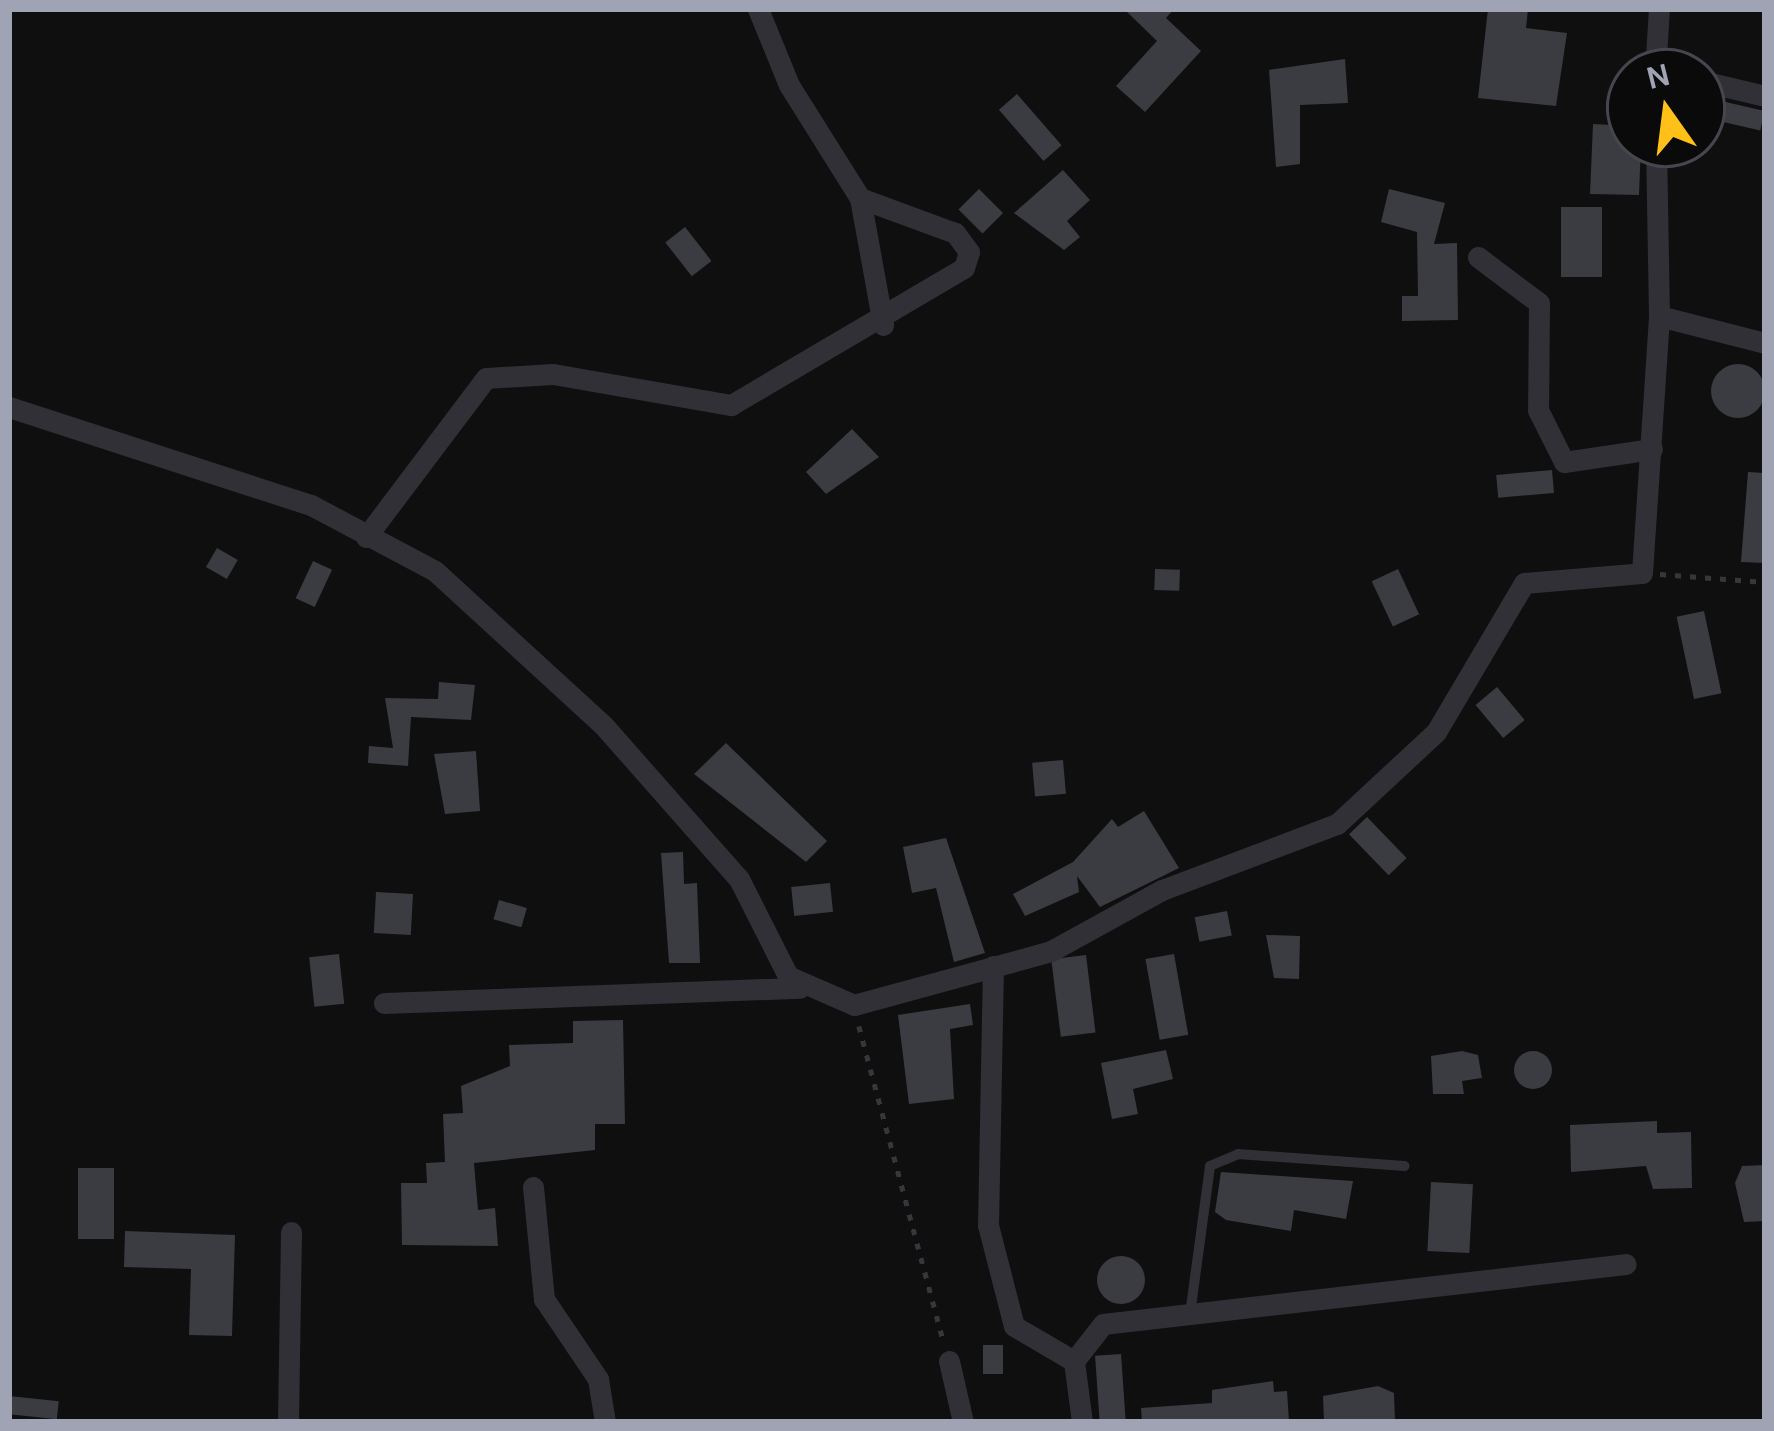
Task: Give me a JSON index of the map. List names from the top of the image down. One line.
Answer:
{"north":"top"}
